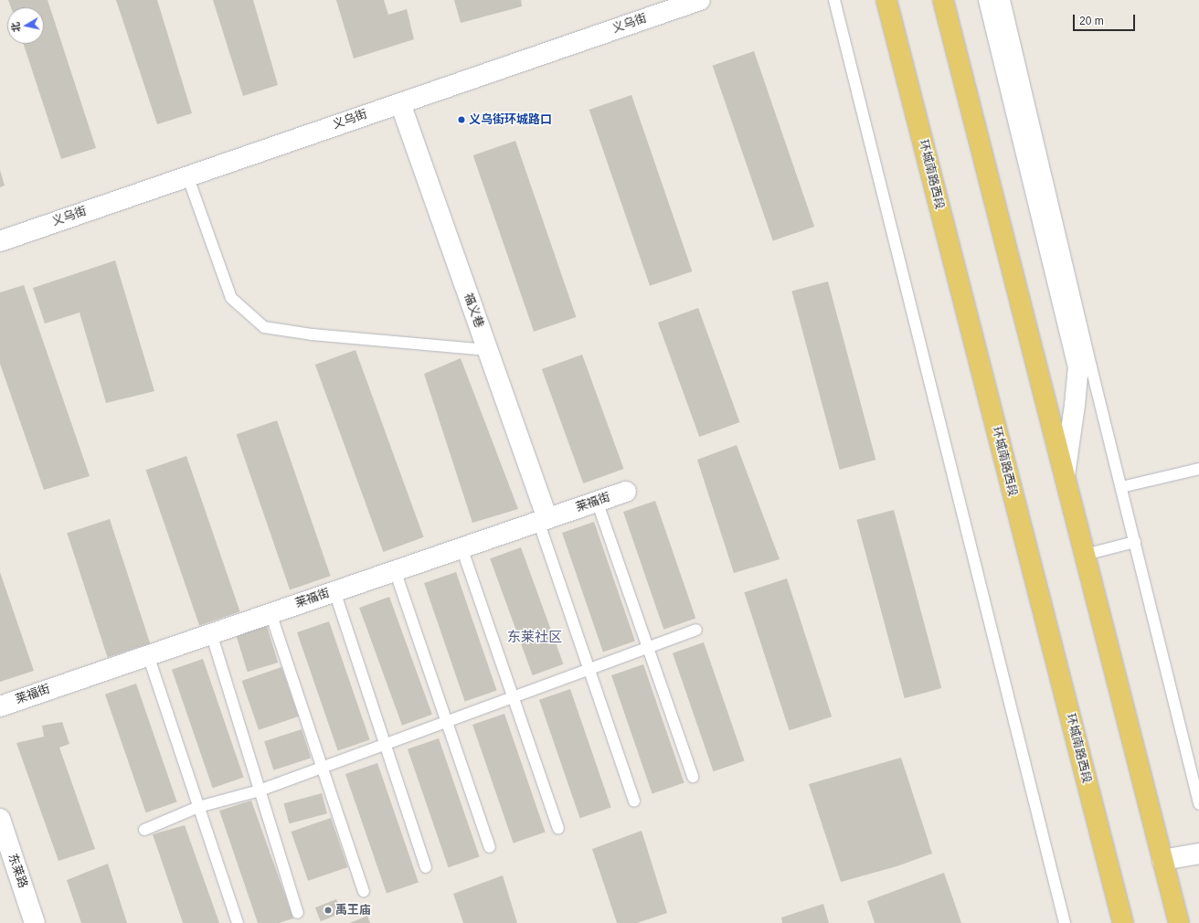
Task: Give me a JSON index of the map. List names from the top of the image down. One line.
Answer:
{"streets":{"main road":["环城南路西段"],"street":["义乌街","福义巷","莱福街","东莱路"]},"crossings":[["义乌街","福义巷"],["福义巷","莱福街"]],"districts":["东莱社区"],"places":["义乌街环城路口","禹王庙"],"scale_bar":"20 m","north":"left"}
